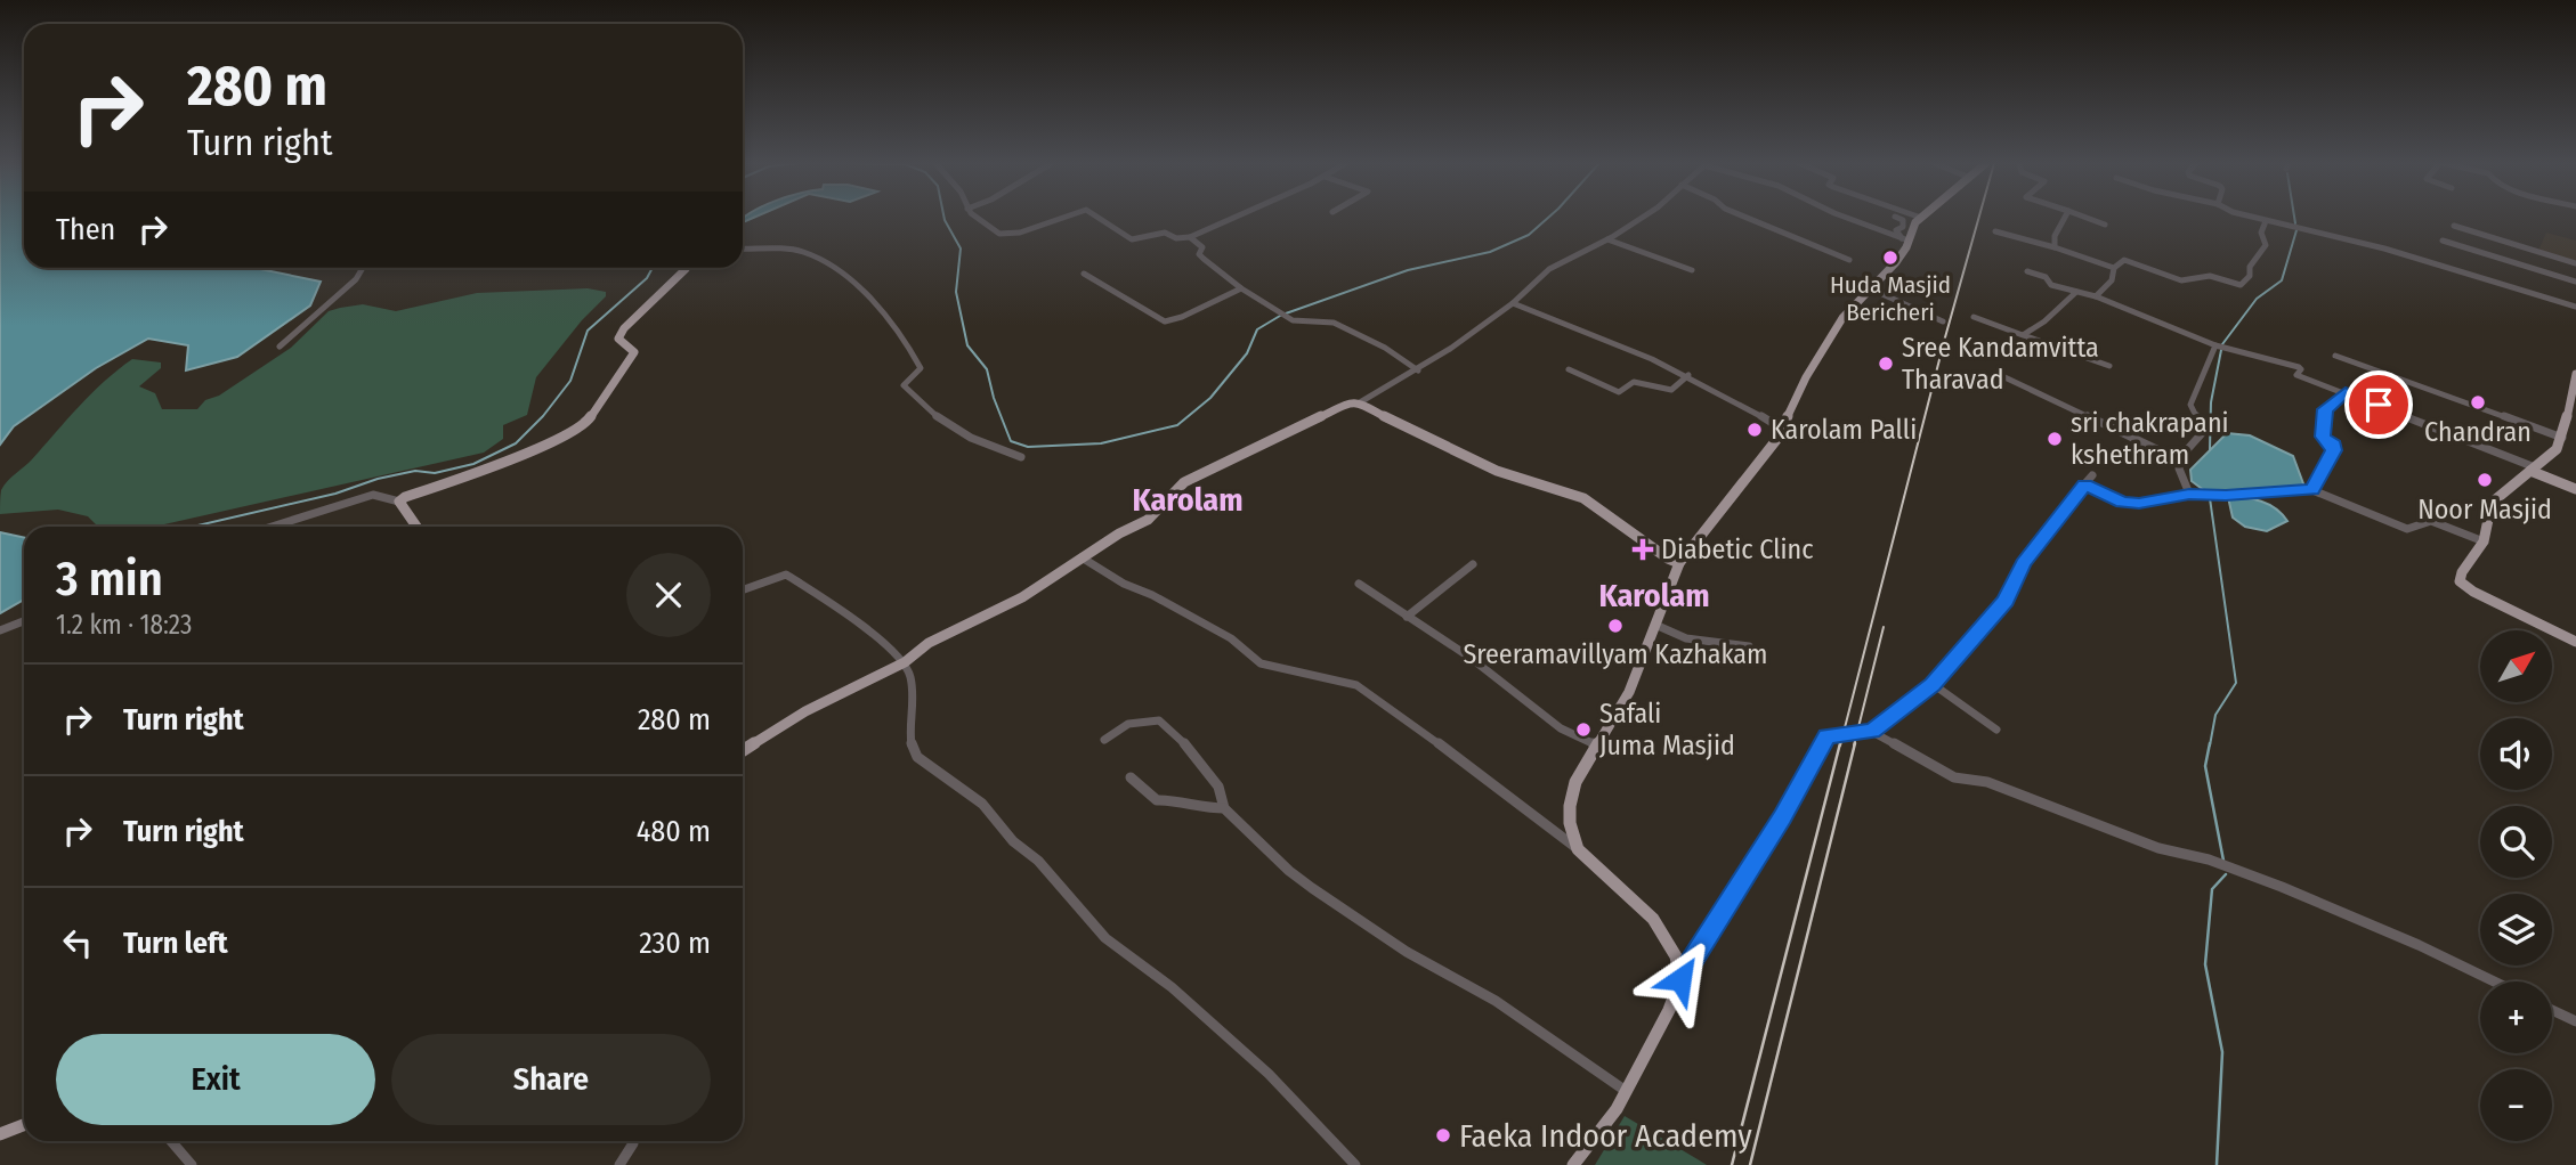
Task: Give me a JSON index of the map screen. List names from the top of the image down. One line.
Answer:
{"districts":["Karolam","Karolam"],"places":{"other":["Huda Masjid Bericheri","Sree Kandamvitta Tharavad","Chandran","Karolam Palli","sri chakrapani kshethram","Noor Masjid","Sreeramavillyam Kazhakam","Safali Juma Masjid","Faeka Indoor Academy"],"health":["Diabetic Clinc"]},"north":"top right","page":{"turn":["280 m","Turn right"],"then":"Then","heading":["3 min","1.2 km · 18:23"],"map_buttons":["+","−"],"list":[{"name":"Turn right","value":"280 m"},{"name":"Turn right","value":"480 m"},{"name":"Turn left","value":"230 m"}],"buttons":["Exit","Share"]}}
